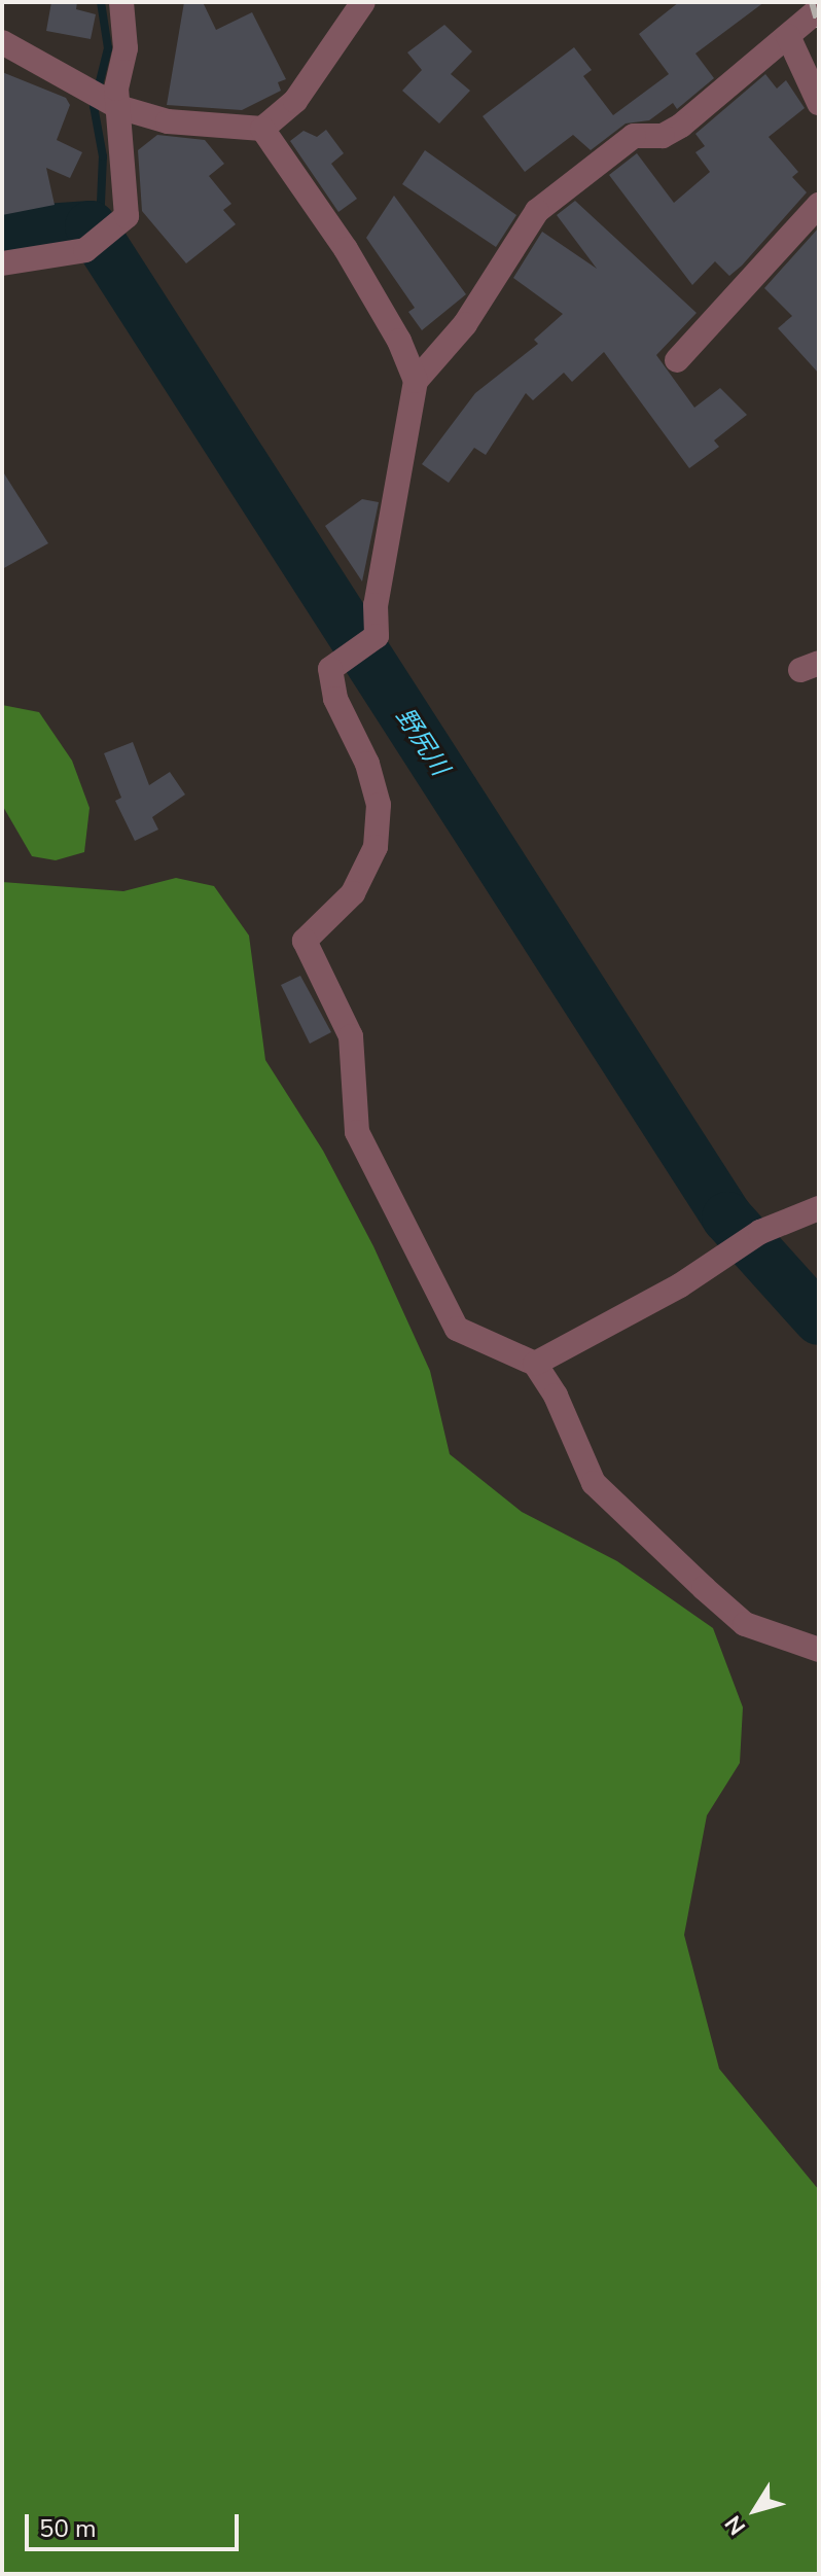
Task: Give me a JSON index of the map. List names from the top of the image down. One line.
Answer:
{"water":["野尻川"],"scale_bar":"50 m","north":"bottom left"}
